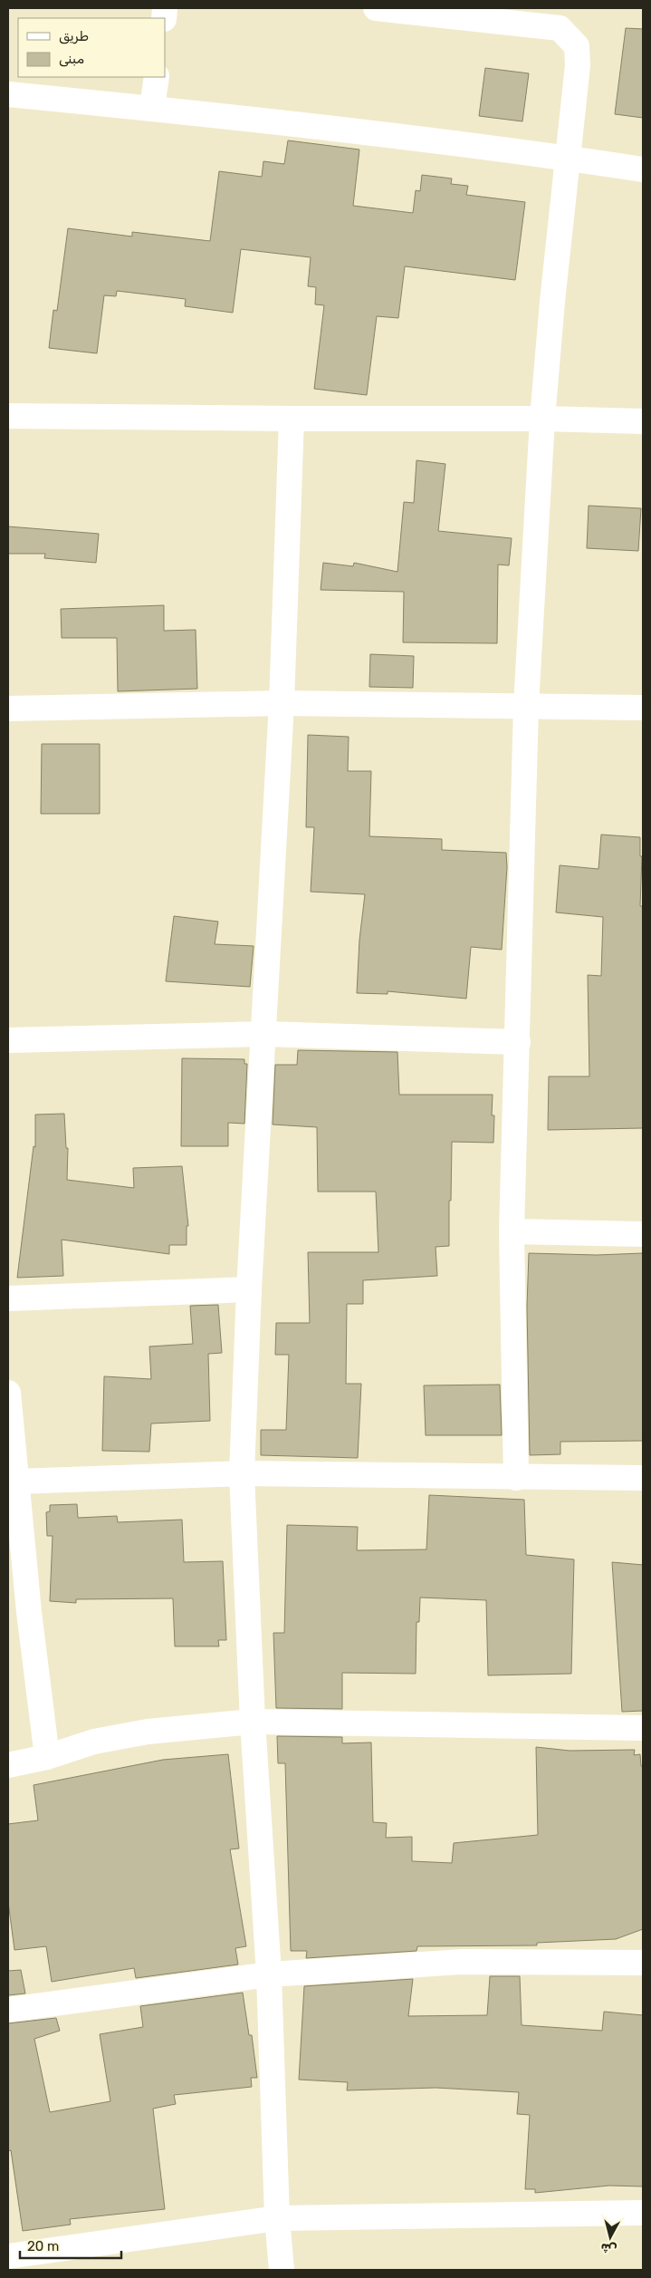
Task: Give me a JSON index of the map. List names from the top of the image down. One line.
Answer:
{"legend":["طريق","مبنى"],"scale_bar":"20 m","north":"bottom"}
